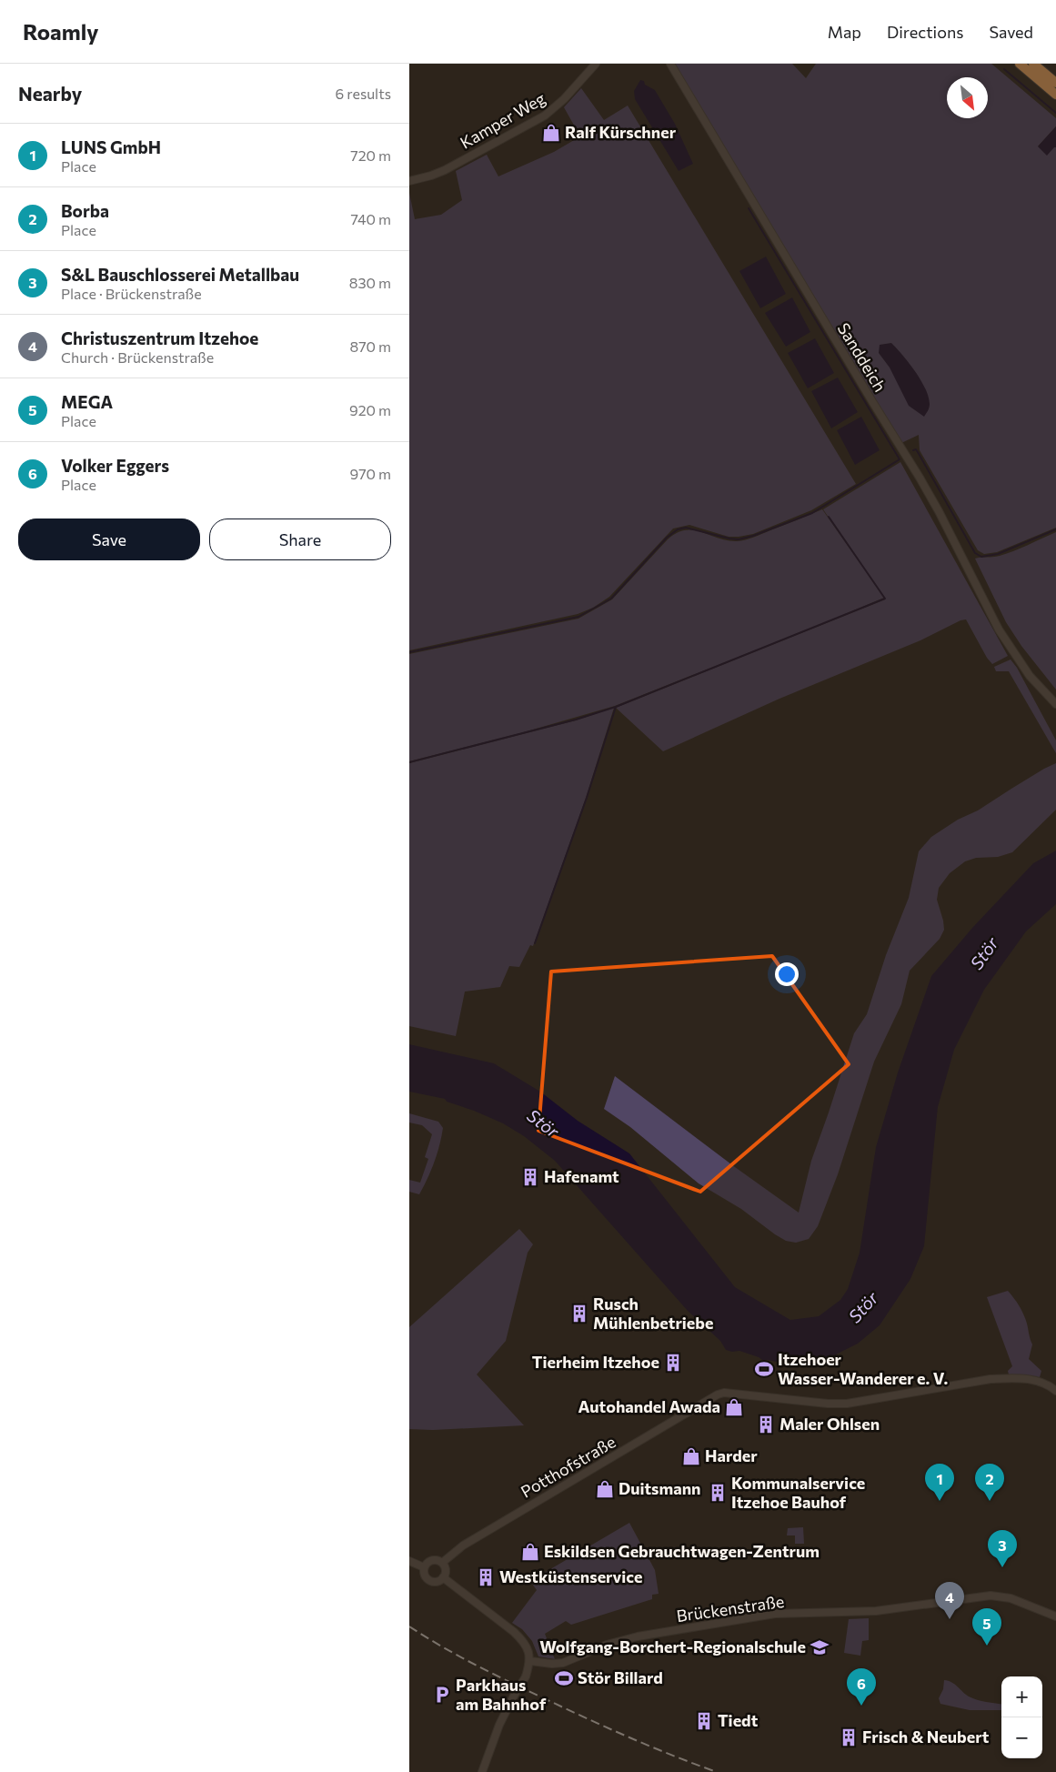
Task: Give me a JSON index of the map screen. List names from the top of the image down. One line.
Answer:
{"streets":{"street":["Kamper Weg","Sanddeich","Potthofstraße","Brückenstraße"]},"water":["Stör"],"places":{"shop":["Ralf Kürschner","Autohandel Awada","Harder","Duitsmann","Eskildsen Gebrauchtwagen-Zentrum"],"building":["Hafenamt","Rusch Mühlenbetriebe","Tierheim Itzehoe","Maler Ohlsen","Kommunalservice Itzehoe Bauhof","Westküstenservice","Tiedt","Frisch & Neubert"],"sports":["Itzehoer Wasser-Wanderer e. V.","Stör Billard"],"school or university":["Wolfgang-Borchert-Regionalschule"],"parking":["Parkhaus am Bahnhof"]},"north":"bottom right","page":{"header":"Roamly","nav":["Map","Directions","Saved"],"heading":["Nearby","6 results"],"list":[{"mark":"1","name":"LUNS GmbH","note":"Place","value":"720 m"},{"mark":"2","name":"Borba","note":"Place","value":"740 m"},{"mark":"3","name":"S&L Bauschlosserei Metallbau","note":"Place · Brückenstraße","value":"830 m"},{"mark":"4","name":"Christuszentrum Itzehoe","note":"Church · Brückenstraße","value":"870 m"},{"mark":"5","name":"MEGA","note":"Place","value":"920 m"},{"mark":"6","name":"Volker Eggers","note":"Place","value":"970 m"}],"buttons":["Save","Share"],"pins":["1","2","3","4","5","6"],"map_buttons":["+","−"]}}
